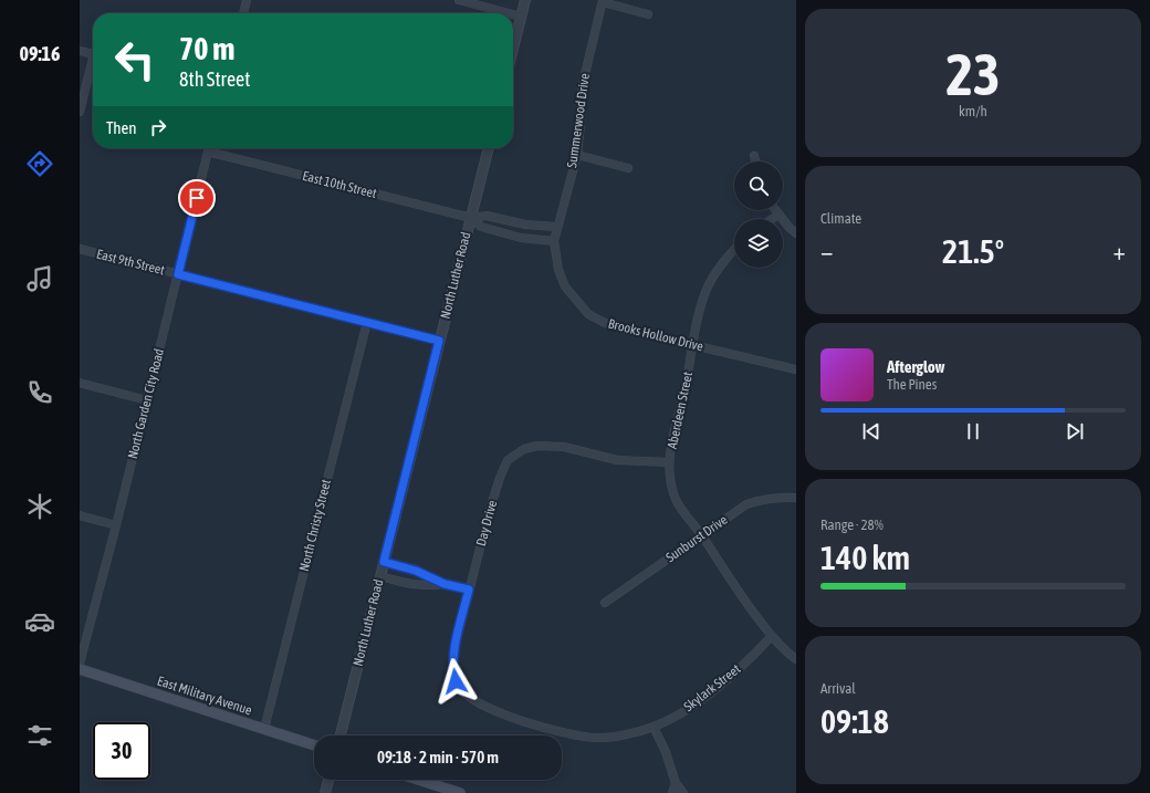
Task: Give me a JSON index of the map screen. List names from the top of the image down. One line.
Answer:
{"streets":{"main road":["East Military Avenue"],"street":["Summerwood Drive","East 10th Street","East 9th Street","North Luther Road","Brooks Hollow Drive","North Garden City Road","Aberdeen Street","Day Drive","North Christy Street","Sunburst Drive","Skylark Street"]},"crossings":[["Summerwood Drive","Brooks Hollow Drive"],["East 10th Street","North Luther Road"],["East 10th Street","North Garden City Road"],["East 9th Street","North Luther Road"],["East 9th Street","North Garden City Road"],["East 9th Street","North Christy Street"],["Brooks Hollow Drive","Aberdeen Street"],["Aberdeen Street","Day Drive"],["Aberdeen Street","Sunburst Drive"],["Aberdeen Street","Skylark Street"],["Day Drive","Skylark Street"],["North Christy Street","East Military Avenue"]],"page":{"tabs":"09:16","tile":[["23","km/h"],"Climate",["Range · 28%","140 km"],["Arrival","09:18"]],"turn":["70 m","8th Street"],"then":"Then","heat":["−","21.5°","+"],"song":["Afterglow","The Pines"],"limit":"30","trip":"09:18 · 2 min · 570 m"}}
